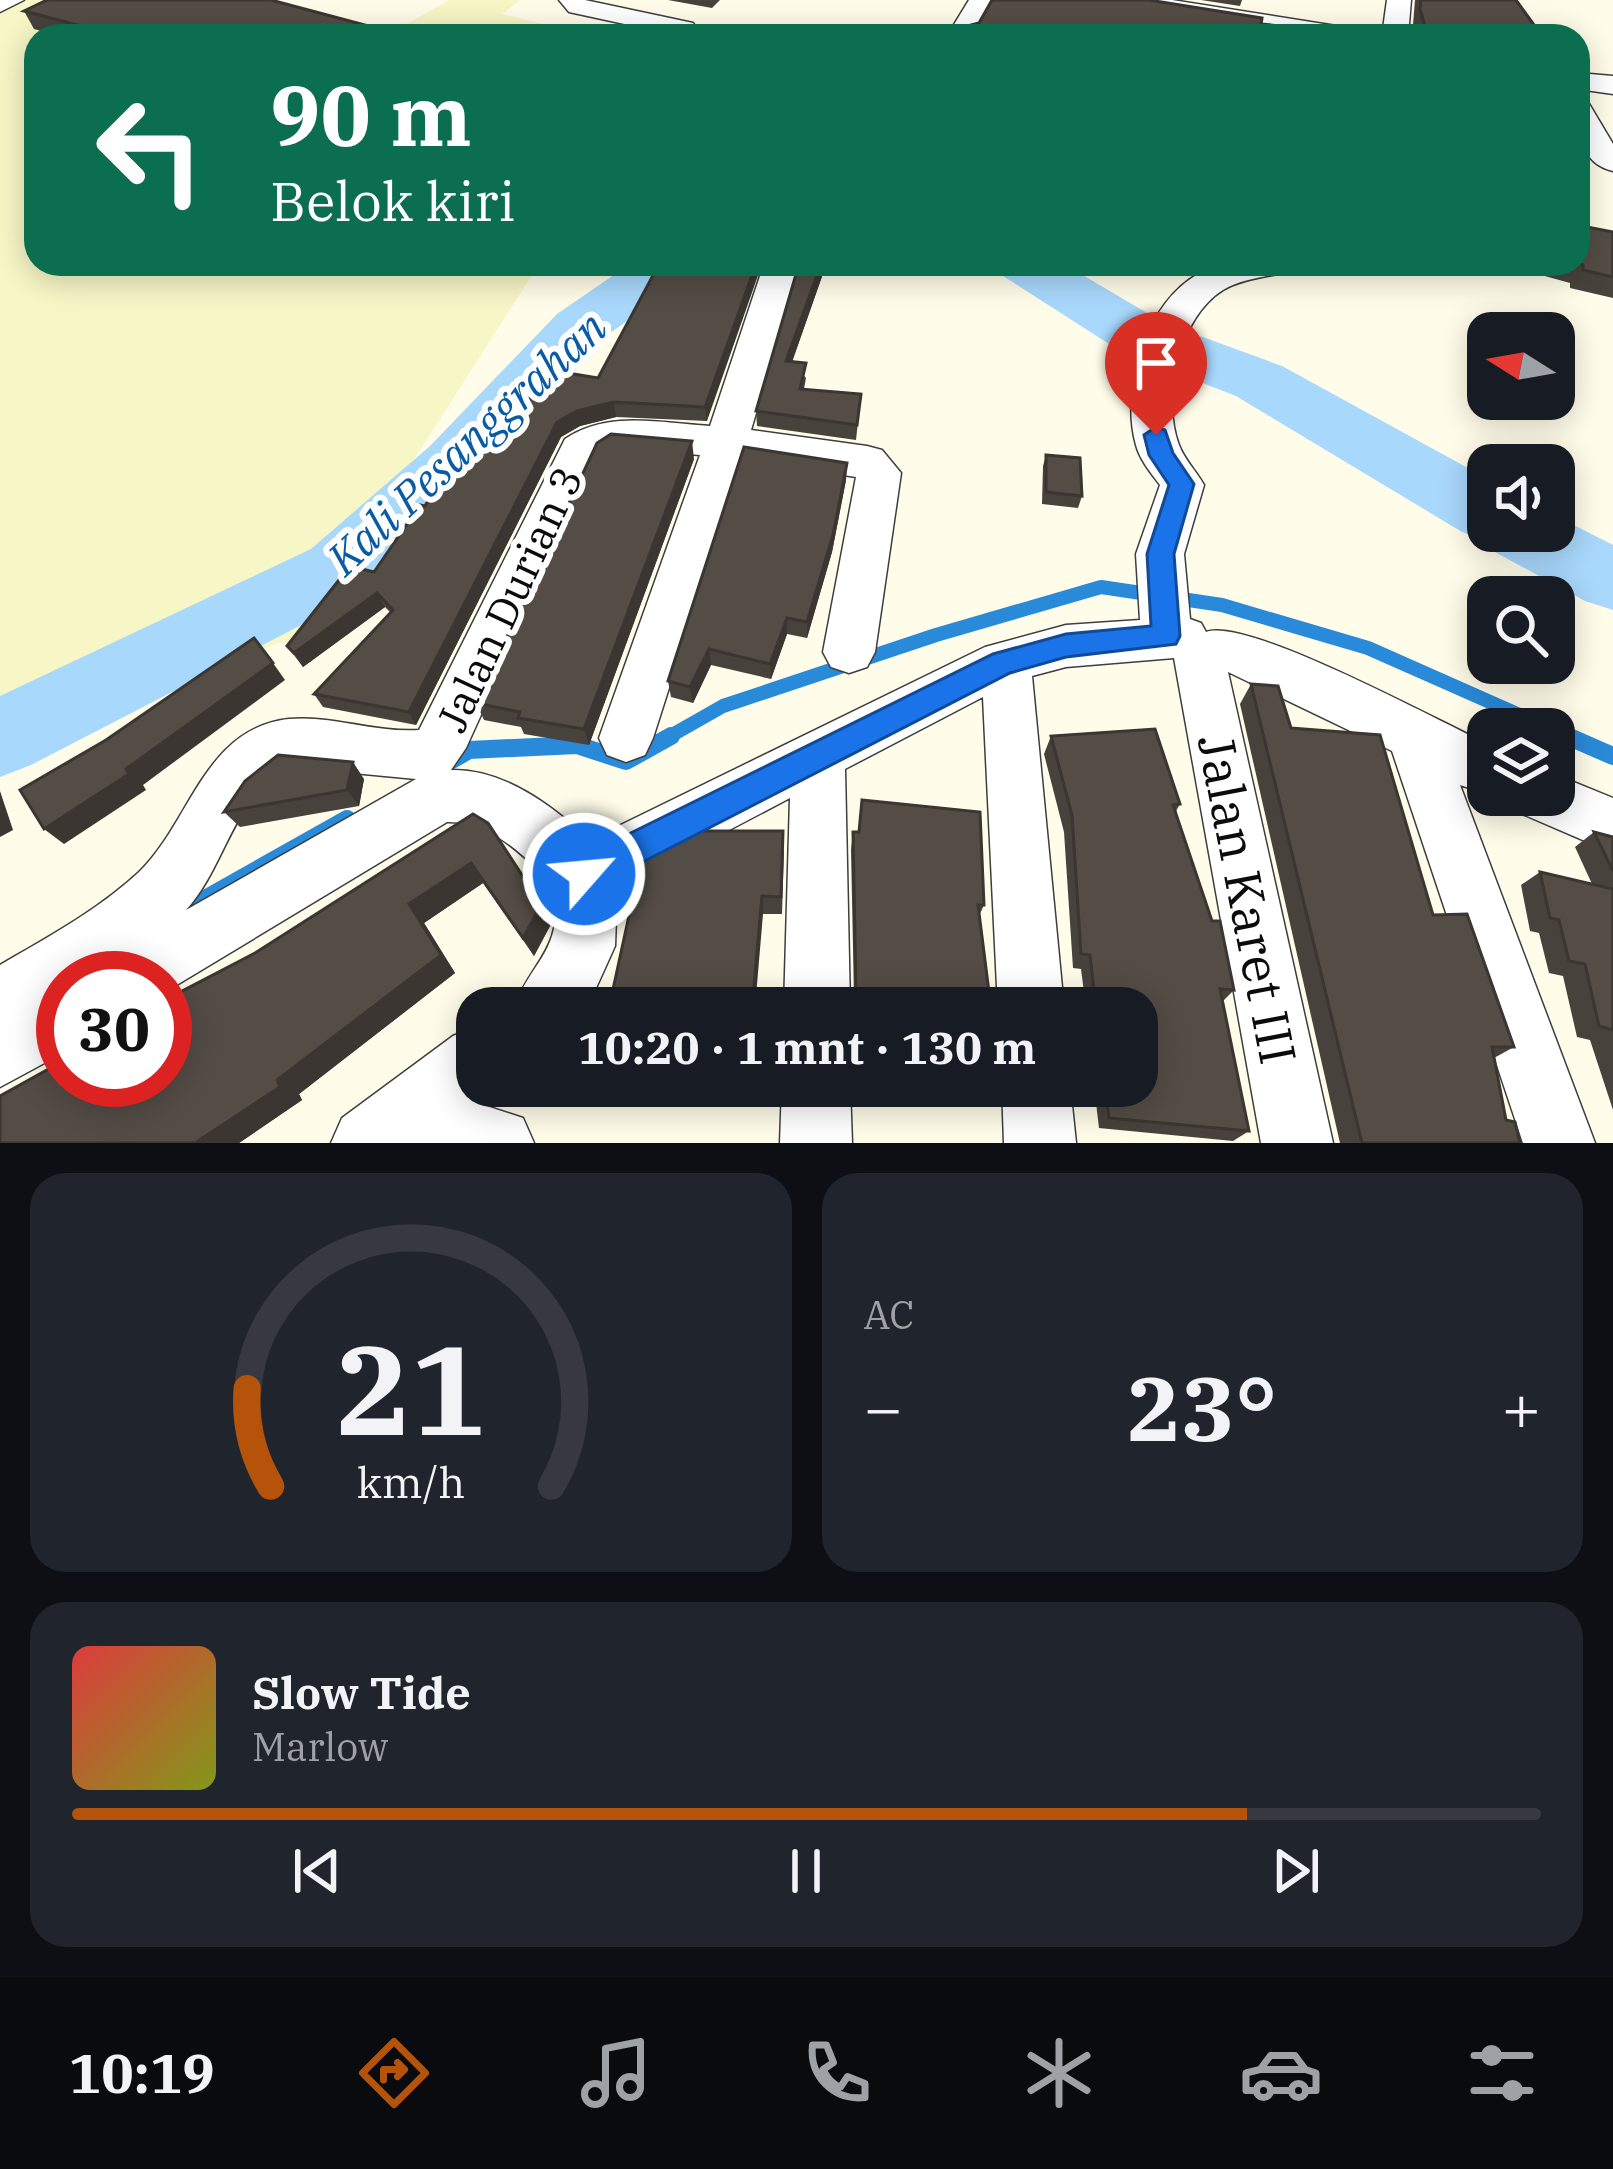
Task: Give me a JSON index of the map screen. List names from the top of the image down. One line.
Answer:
{"streets":{"street":["Jalan Durian 3","Jalan Karet III"]},"water":["Kali Pesanggrahan"],"north":"left","page":{"turn":["90 m","Belok kiri"],"limit":"30","trip":"10:20 · 1 mnt · 130 m","tile":"AC","heat":["−","23°","+"],"song":["Slow Tide","Marlow"],"tabs":"10:19","gauge":["21","km/h"]}}
